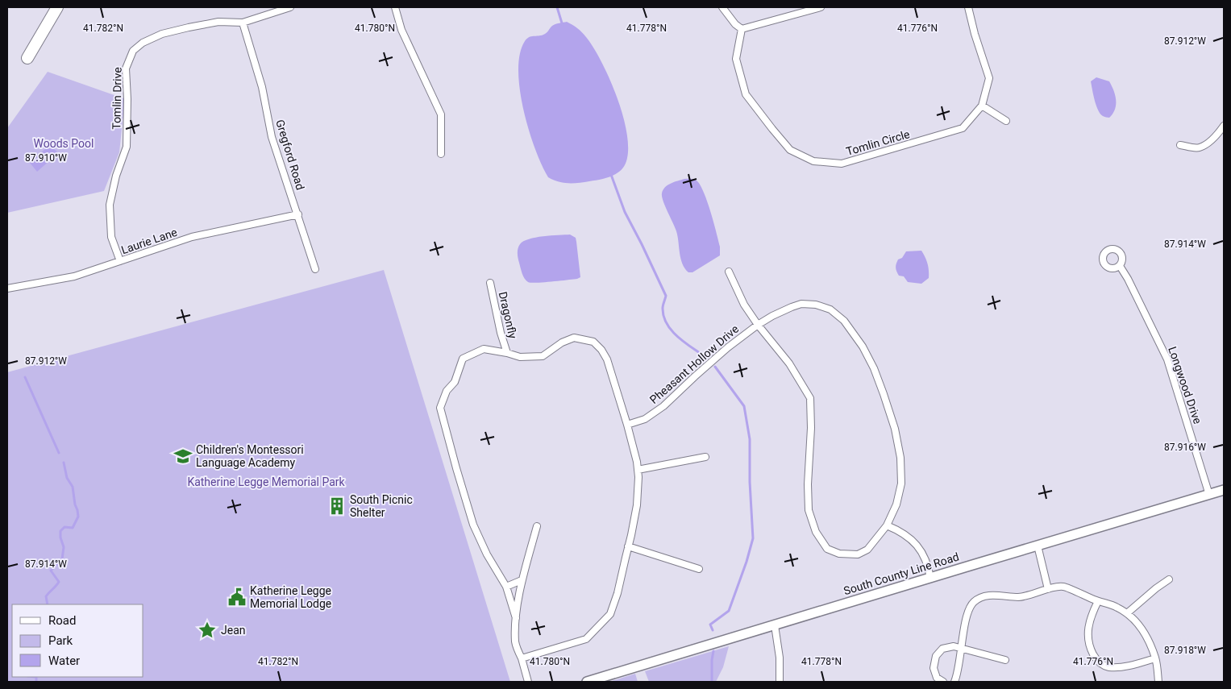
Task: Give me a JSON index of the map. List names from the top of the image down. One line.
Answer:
{"streets":{"main road":["South County Line Road"],"street":["Tomlin Drive","Tomlin Circle","Gregford Road","Laurie Lane","Dragonfly","Pheasant Hollow Drive","Longwood Drive"]},"crossings":[["Tomlin Drive","Gregford Road"],["Tomlin Drive","Laurie Lane"],["Gregford Road","Laurie Lane"],["Longwood Drive","South County Line Road"]],"parks":["Woods Pool","Katherine Legge Memorial Park"],"places":{"school or university":["Children's Montessori Language Academy"],"building":["South Picnic Shelter"],"public building":["Katherine Legge Memorial Lodge"],"place":["Jean"]},"legend":["Road","Park","Water"],"coordinates":["41.782°N","41.780°N","41.778°N","41.776°N","87.912°W","87.910°W","87.914°W","87.916°W","87.918°W"]}
